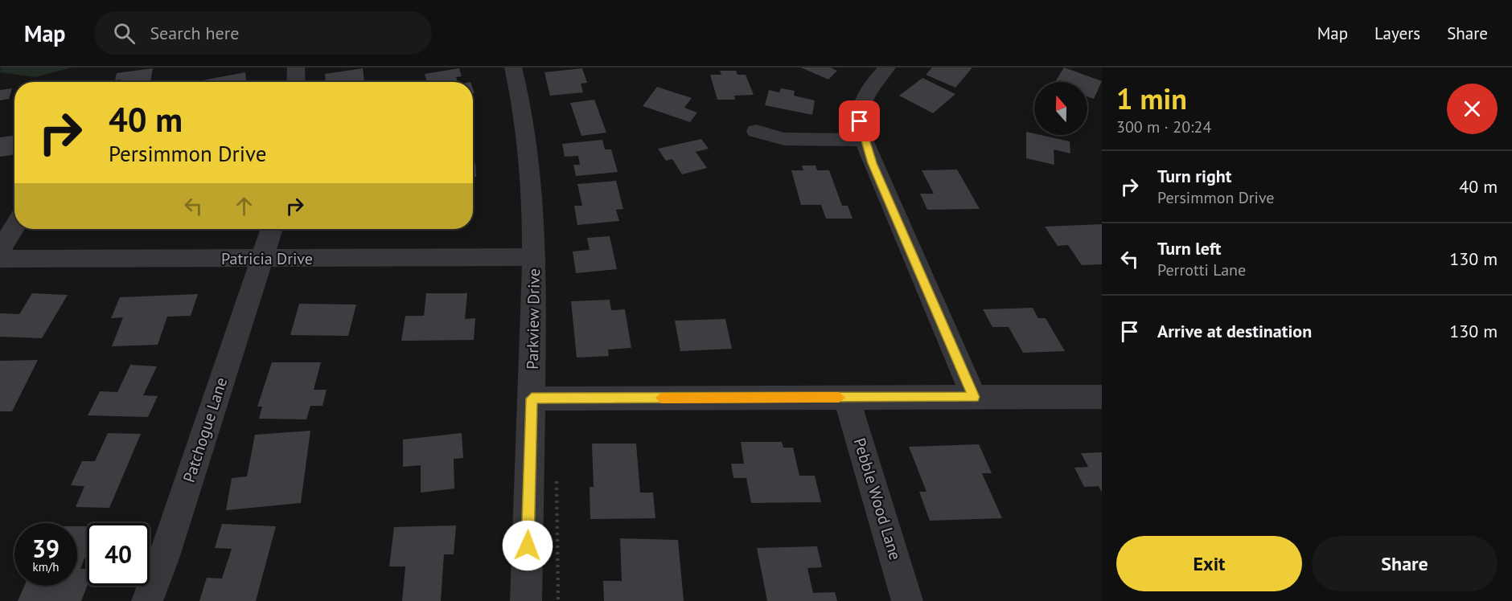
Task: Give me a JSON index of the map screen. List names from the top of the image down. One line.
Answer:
{"streets":{"street":["Patricia Drive","Parkview Drive","Patchogue Lane","Pebble Wood Lane"]},"crossings":[["Patricia Drive","Parkview Drive"],["Patricia Drive","Patchogue Lane"]],"north":"top","page":{"header":"Map","search":"Search here","nav":["Map","Layers","Share"],"heading":["1 min","300 m · 20:24"],"turn":["40 m","Persimmon Drive"],"list":[{"name":"Turn right","note":"Persimmon Drive","value":"40 m"},{"name":"Turn left","note":"Perrotti Lane","value":"130 m"},{"name":"Arrive at destination","value":"130 m"}],"speed":"39 km/h","limit":"40","buttons":["Exit","Share"]}}
